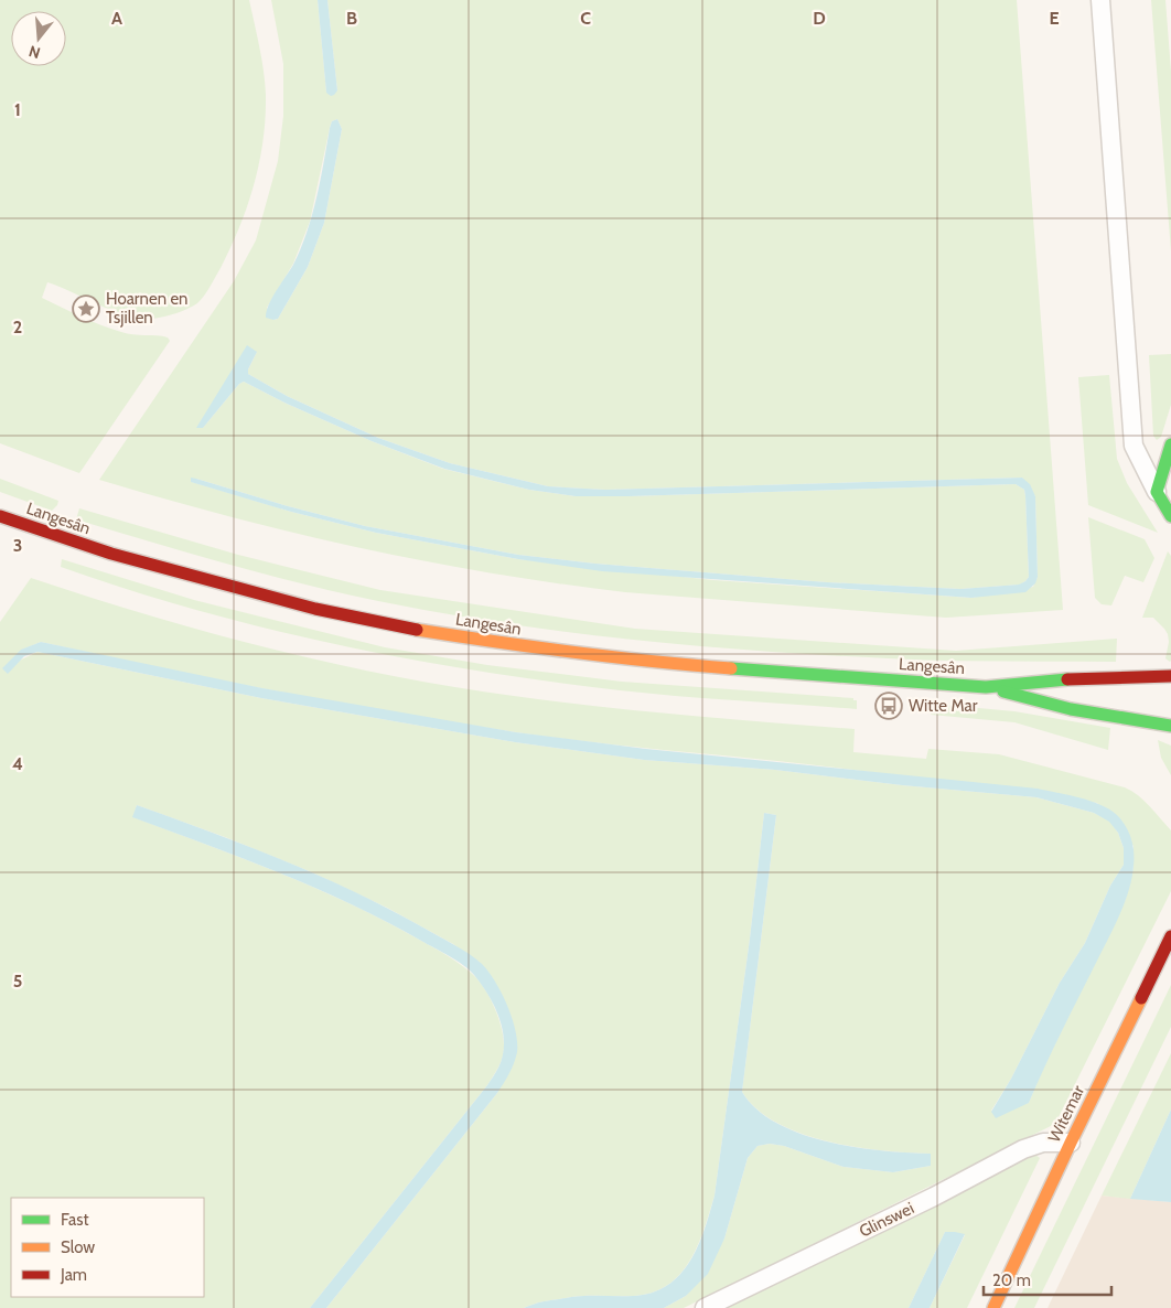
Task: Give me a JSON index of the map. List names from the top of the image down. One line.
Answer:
{"streets":{"street":["Langesân","Witemar"],"lane":["Glinswei"]},"crossings":[["Witemar","Glinswei"]],"places":{"place":["Hoarnen en Tsjillen"],"bus stop":["Witte Mar"]},"legend":["Fast","Slow","Jam"],"scale_bar":"20 m","north":"bottom","grid":{"columns":["A","B","C","D","E"],"rows":["1","2","3","4","5"]}}
